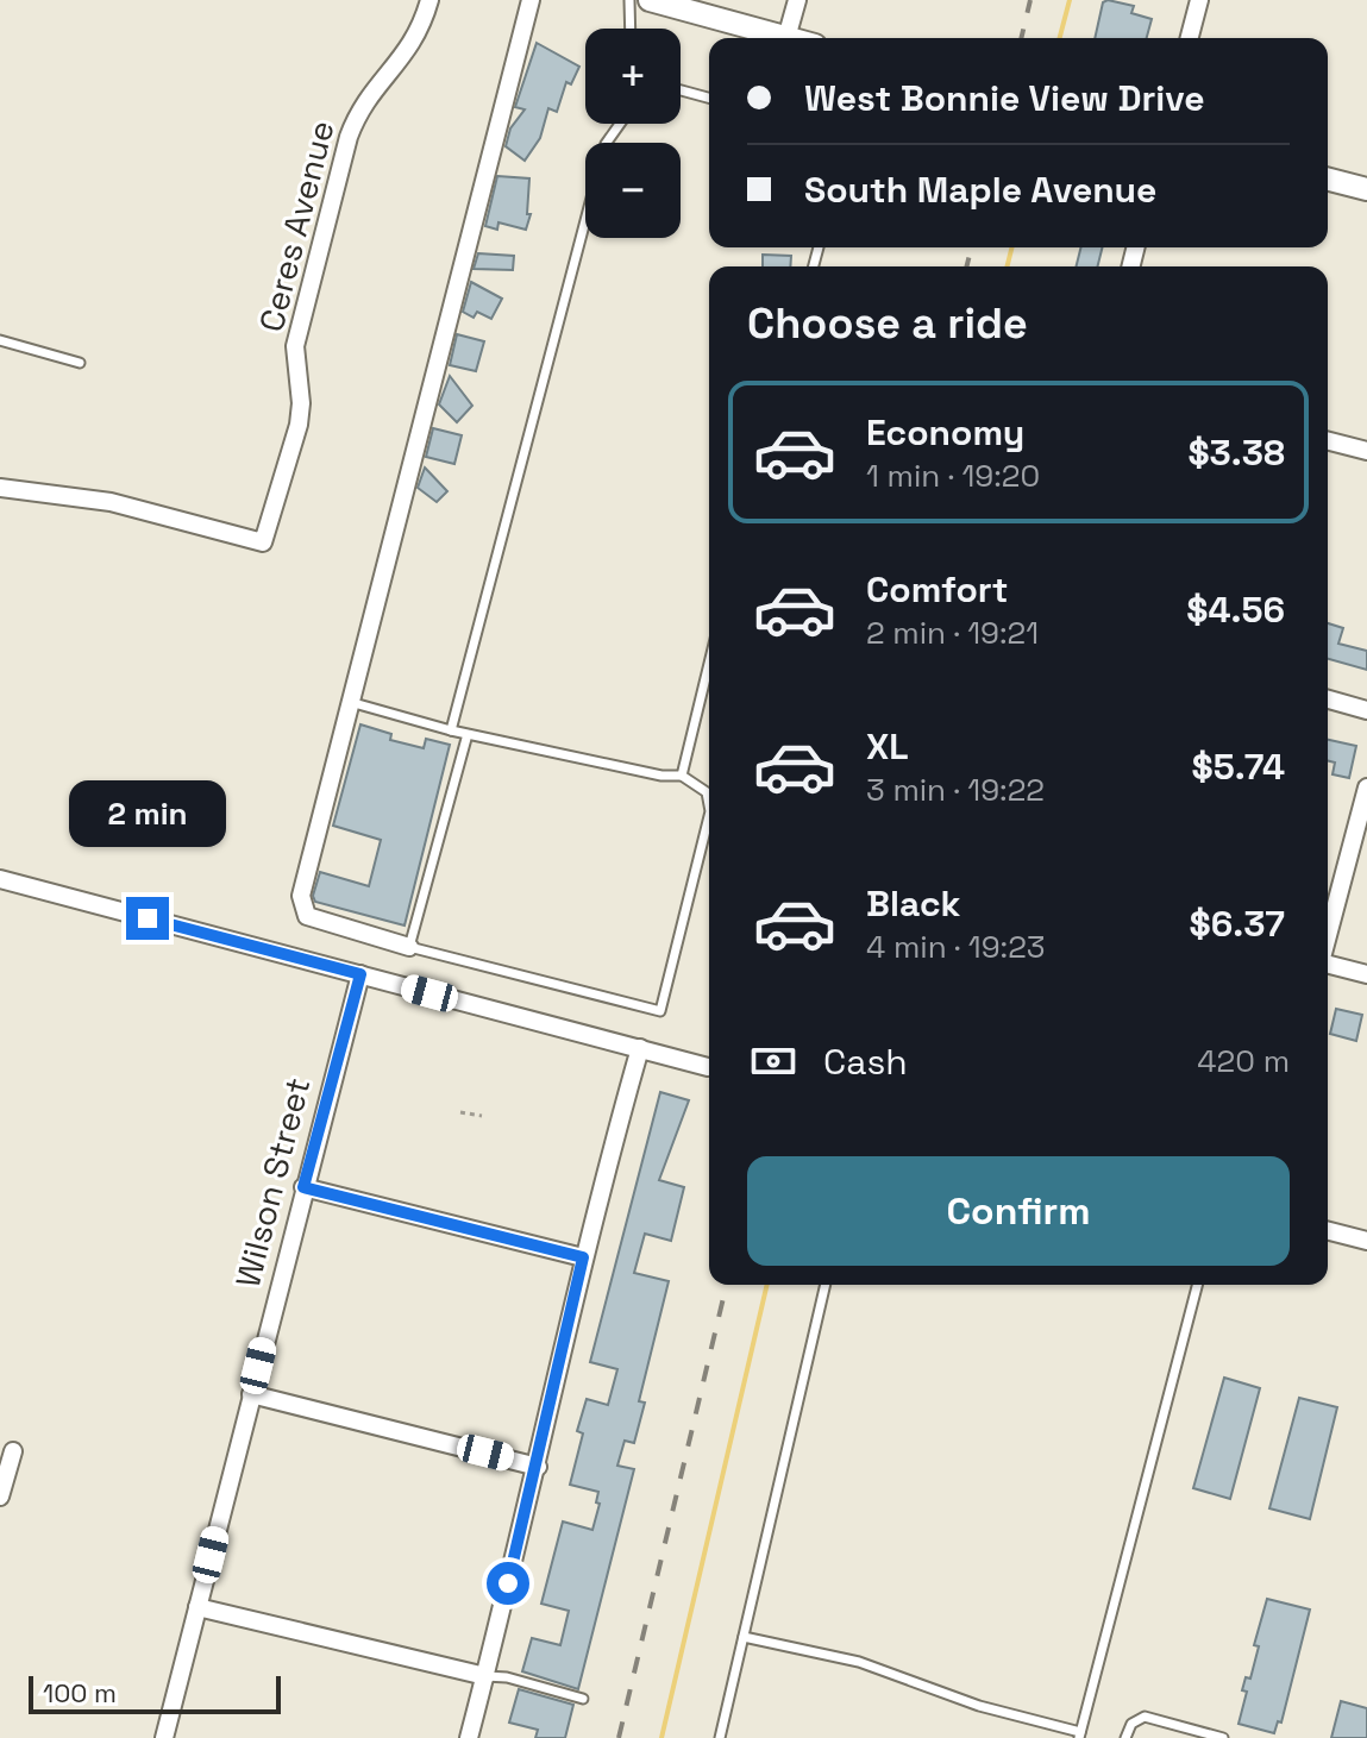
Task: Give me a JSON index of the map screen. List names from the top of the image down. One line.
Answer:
{"streets":{"street":["Ceres Avenue","Wilson Street"]},"scale_bar":"100 m","page":{"map_buttons":["+","−"],"banner":["West Bonnie View Drive","South Maple Avenue"],"heading":"Choose a ride","list":[{"name":"Economy","note":"1 min · 19:20","value":"$3.38"},{"name":"Comfort","note":"2 min · 19:21","value":"$4.56"},{"name":"XL","note":"3 min · 19:22","value":"$5.74"},{"name":"Black","note":"4 min · 19:23","value":"$6.37"}],"bubble":"2 min","pay":["Cash","420 m"],"buttons":"Confirm","scale":"100 m"}}
